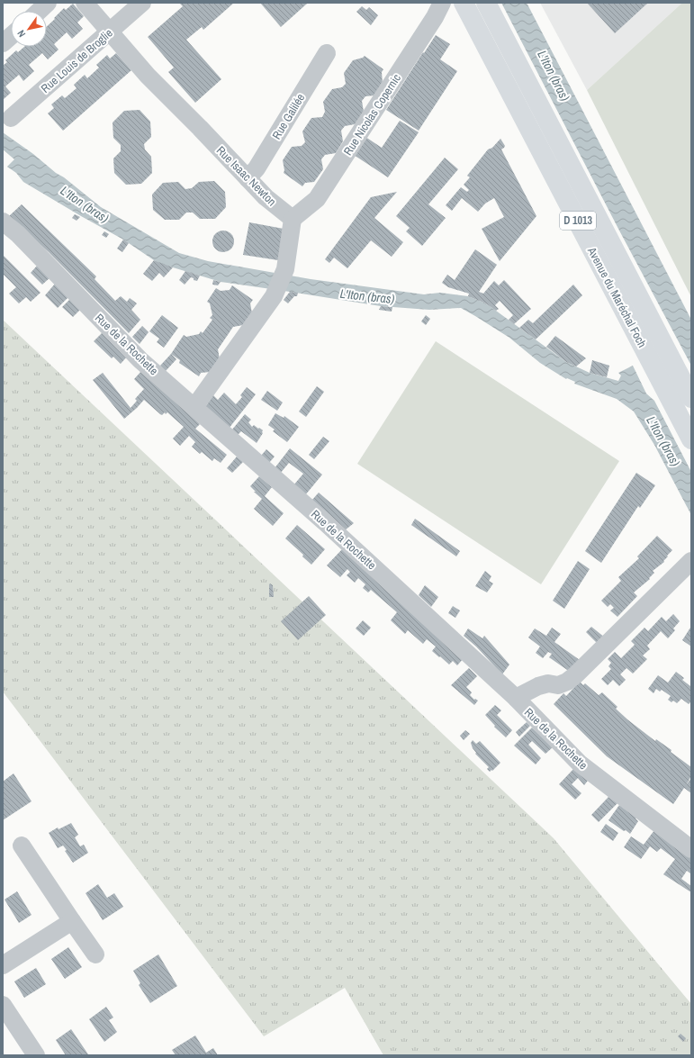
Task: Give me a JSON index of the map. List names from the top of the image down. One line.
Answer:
{"streets":{"main road":["D 1013","Avenue du Maréchal Foch"],"street":["Rue Louis de Broglie","Rue Nicolas Copernic","Rue Galilée","Rue Isaac Newton","Rue de la Rochette"]},"crossings":[["Rue Louis de Broglie","Rue Isaac Newton"],["Rue Nicolas Copernic","Rue Isaac Newton"],["Rue Galilée","Rue Isaac Newton"]],"water":["L'Iton (bras)"],"north":"bottom left"}
